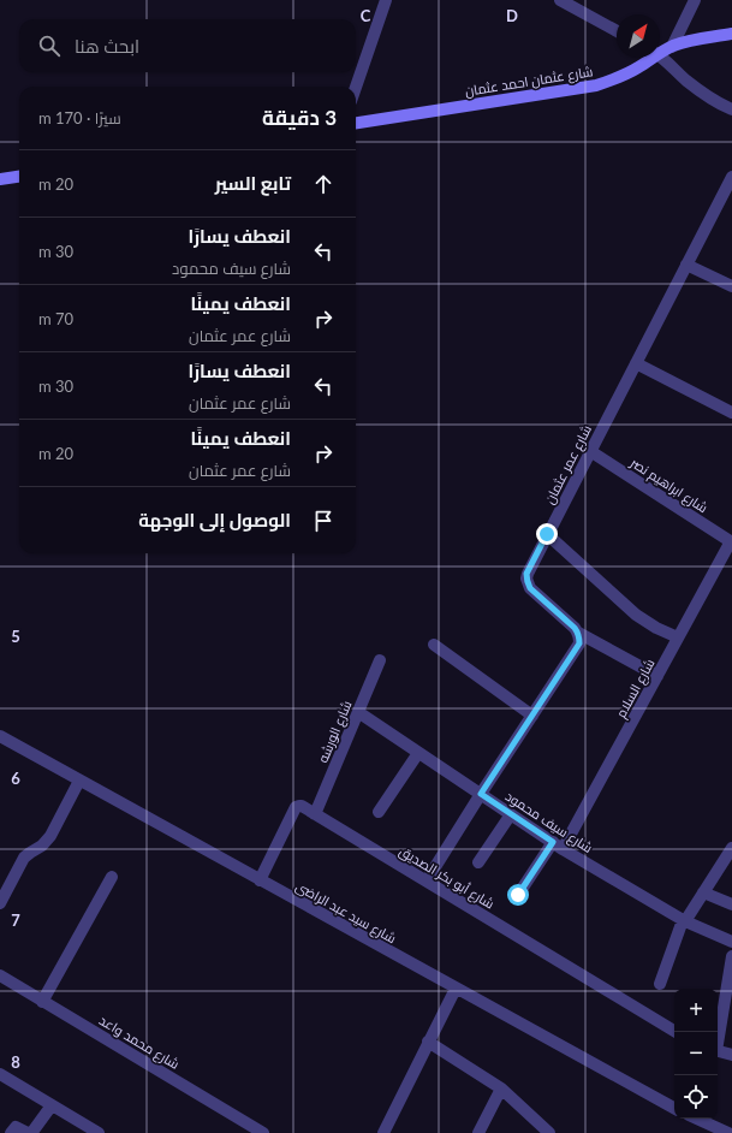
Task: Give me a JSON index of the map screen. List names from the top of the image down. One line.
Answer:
{"streets":{"street":["شارع عثمان احمد عثمان","شارع عمر عثمان","شارع ابراهيم نصر","شارع السلام","شارع الورشه","شارع سيف محمود","شارع أبو بكر الصديق","شارع سيد عبد الراضى","شارع محمد واعد"]},"crossings":[["شارع عمر عثمان","شارع ابراهيم نصر"],["شارع عمر عثمان","شارع السلام"],["شارع ابراهيم نصر","شارع السلام"],["شارع السلام","شارع سيف محمود"],["شارع الورشه","شارع سيف محمود"],["شارع الورشه","شارع أبو بكر الصديق"],["شارع أبو بكر الصديق","شارع سيد عبد الراضى"]],"north":"top right","page":{"search":"ابحث هنا","heading":["3 دقيقة","سيرًا · 170 m"],"list":[["تابع السير","20 m"],["انعطف يسارًا","شارع سيف محمود","30 m"],["انعطف يمينًا","شارع عمر عثمان","70 m"],["انعطف يسارًا","شارع عمر عثمان","30 m"],["انعطف يمينًا","شارع عمر عثمان","20 m"],"الوصول إلى الوجهة"],"map_buttons":["+","−"]},"grid":{"columns":["C","D"],"rows":["5","6","7","8"]}}
